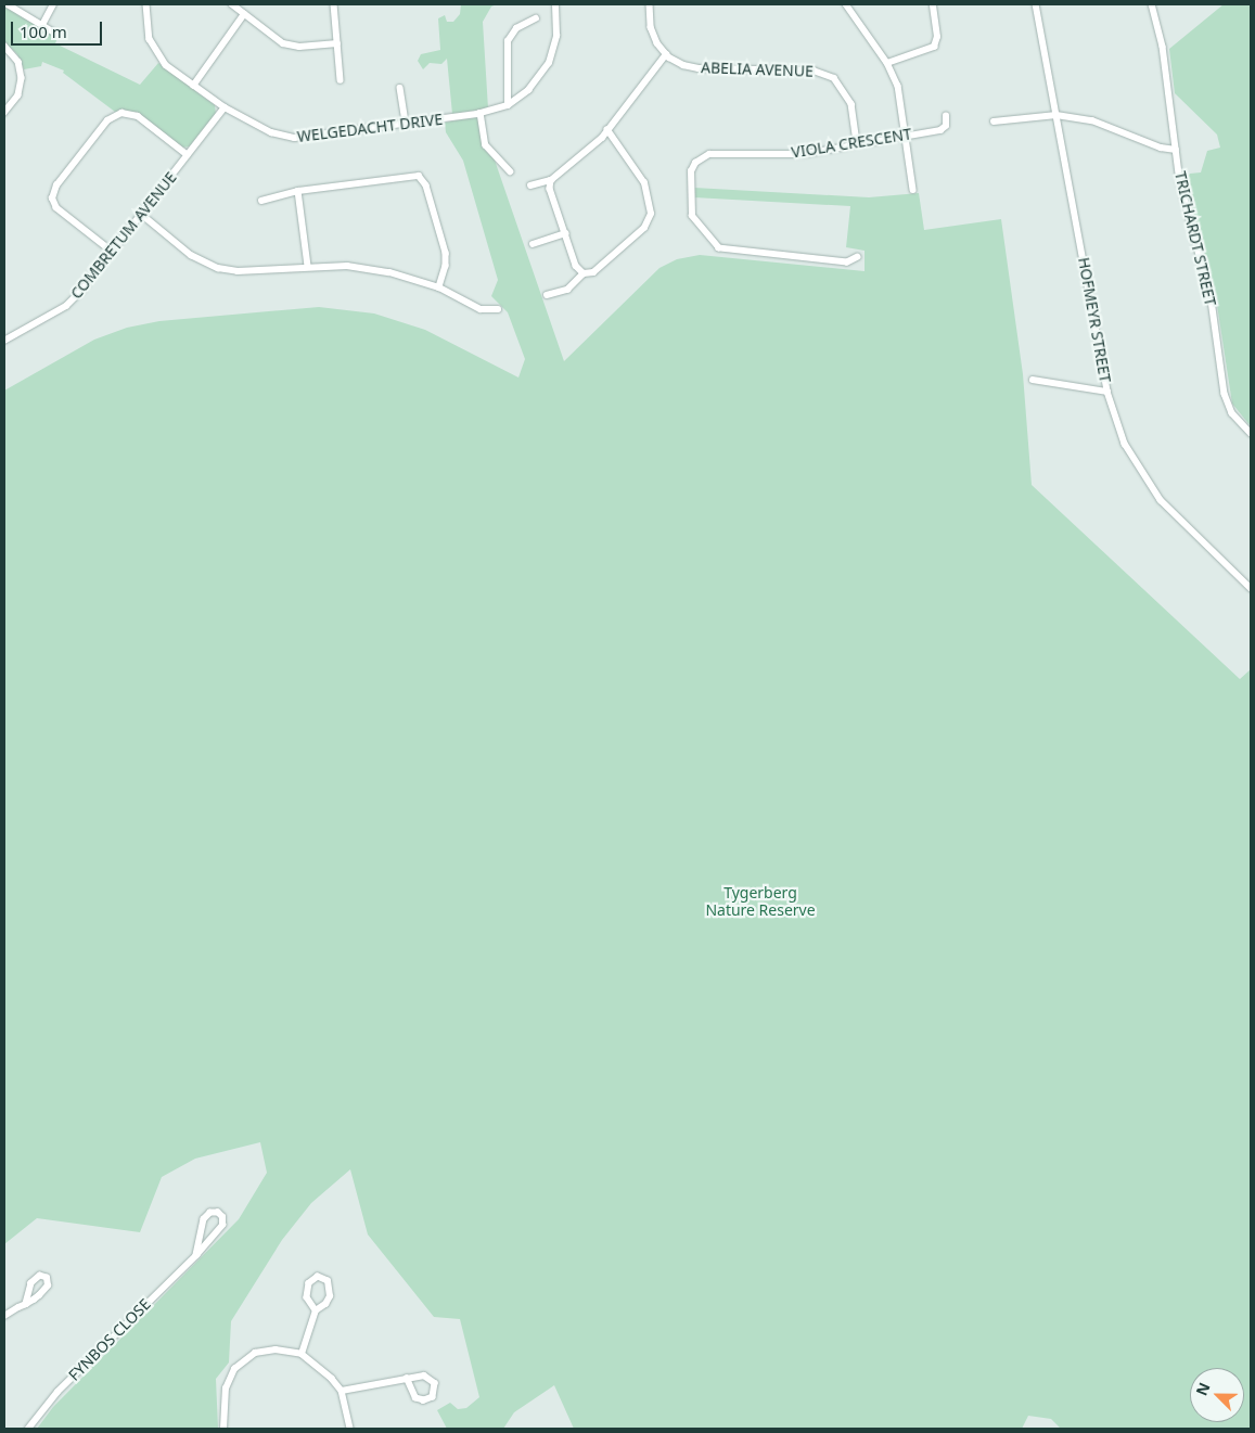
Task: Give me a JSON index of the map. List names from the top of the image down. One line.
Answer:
{"streets":{"street":["ABELIA AVENUE","WELGEDACHT DRIVE","VIOLA CRESCENT","COMBRETUM AVENUE","TRICHARDT STREET","HOFMEYR STREET","FYNBOS CLOSE"]},"crossings":[["ABELIA AVENUE","VIOLA CRESCENT"],["WELGEDACHT DRIVE","COMBRETUM AVENUE"]],"parks":["Tygerberg Nature Reserve"],"scale_bar":"100 m","north":"top left"}
